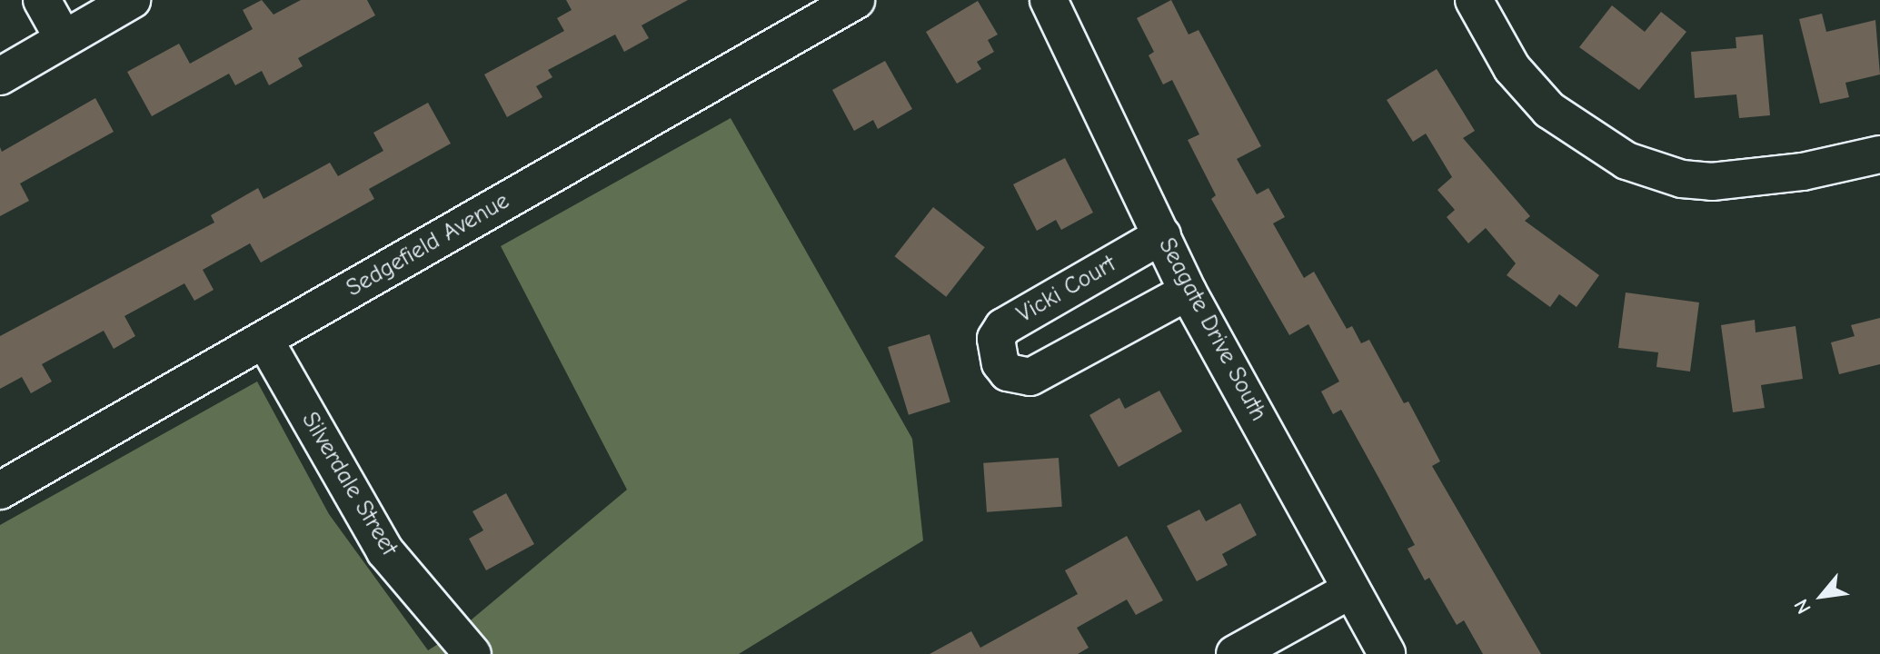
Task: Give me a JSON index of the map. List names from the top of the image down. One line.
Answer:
{"streets":{"street":["Sedgefield Avenue","Vicki Court","Seagate Drive South","Silverdale Street"]},"crossings":[["Sedgefield Avenue","Silverdale Street"],["Vicki Court","Seagate Drive South"]],"north":"bottom left"}
